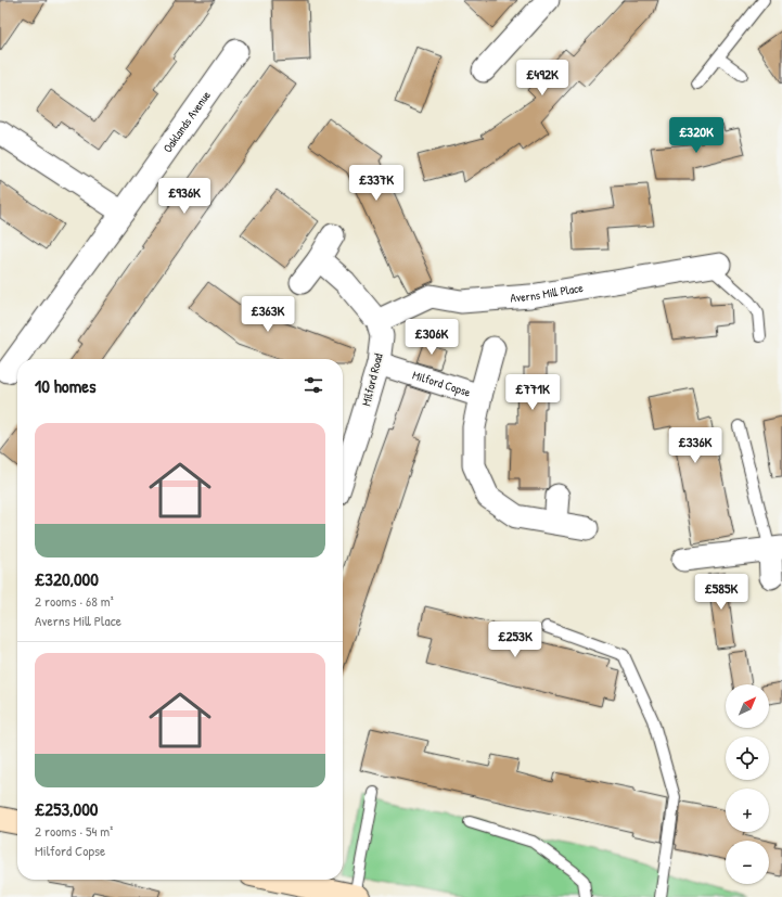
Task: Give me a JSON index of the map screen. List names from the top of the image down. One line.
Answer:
{"streets":{"street":["Oaklands Avenue","Averns Mill Place","Milford Road","Milford Copse"]},"crossings":[["Averns Mill Place","Milford Road"],["Milford Road","Milford Copse"]],"north":"top right","page":{"price":["£492K","£320K","£337K","£936K","£363K","£306K","£771K","£336K","£585K","£253K"],"heading":"10 homes","list":[{"name":"£320,000","note":"2 rooms · 68 m² · Averns Mill Place"},{"name":"£253,000","note":"2 rooms · 54 m² · Milford Copse"}],"map_buttons":["+","−"]}}
